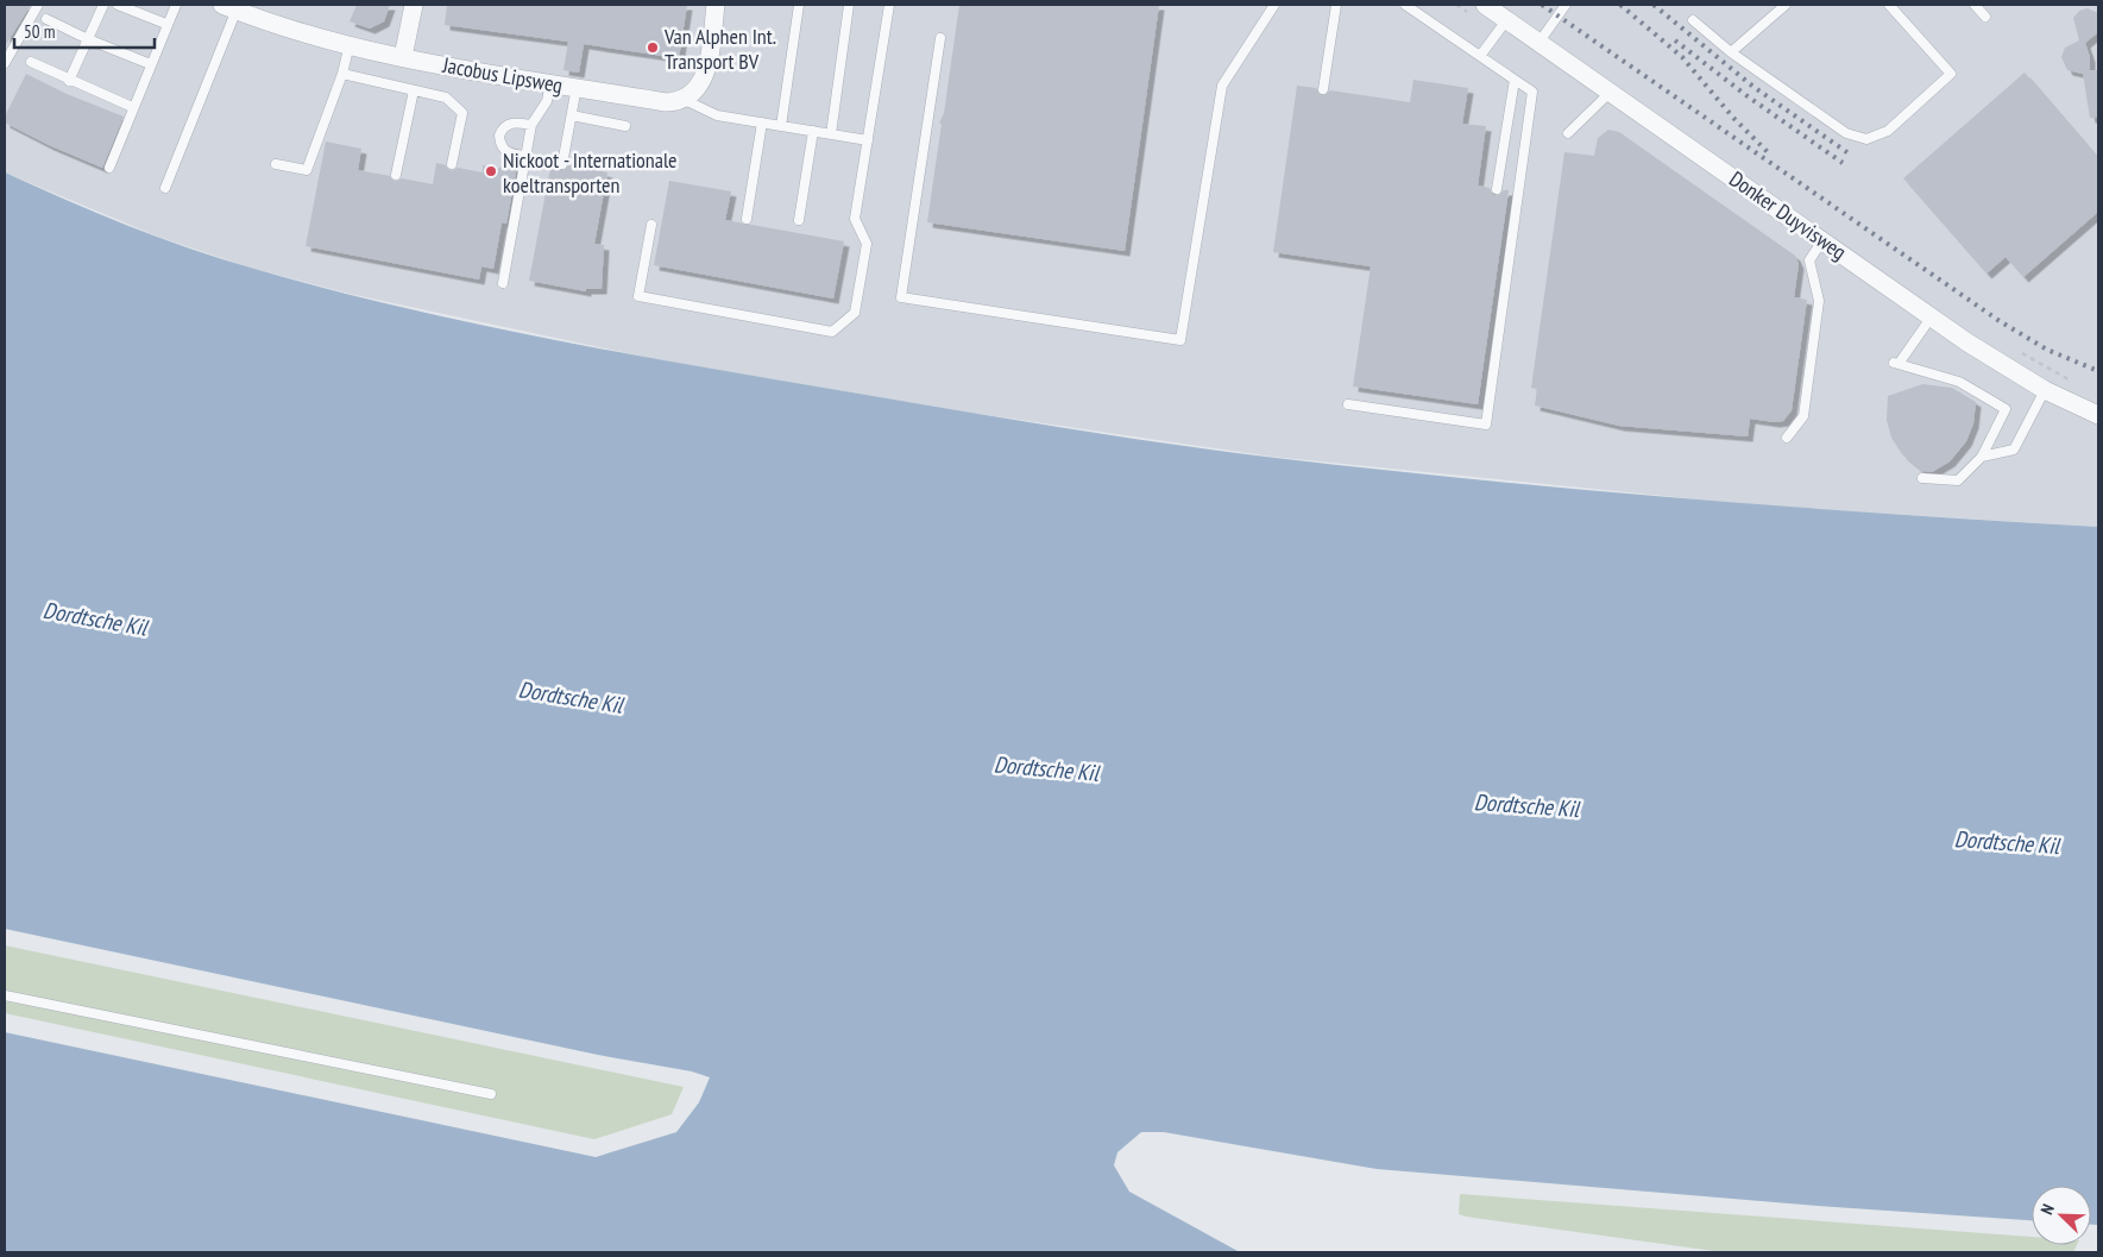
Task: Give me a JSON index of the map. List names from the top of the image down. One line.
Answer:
{"streets":{"street":["Jacobus Lipsweg","Donker Duyvisweg"]},"water":["Dordtsche Kil"],"places":["Van Alphen Int. Transport BV","Nickoot - Internationale koeltransporten"],"scale_bar":"50 m","north":"top left"}
